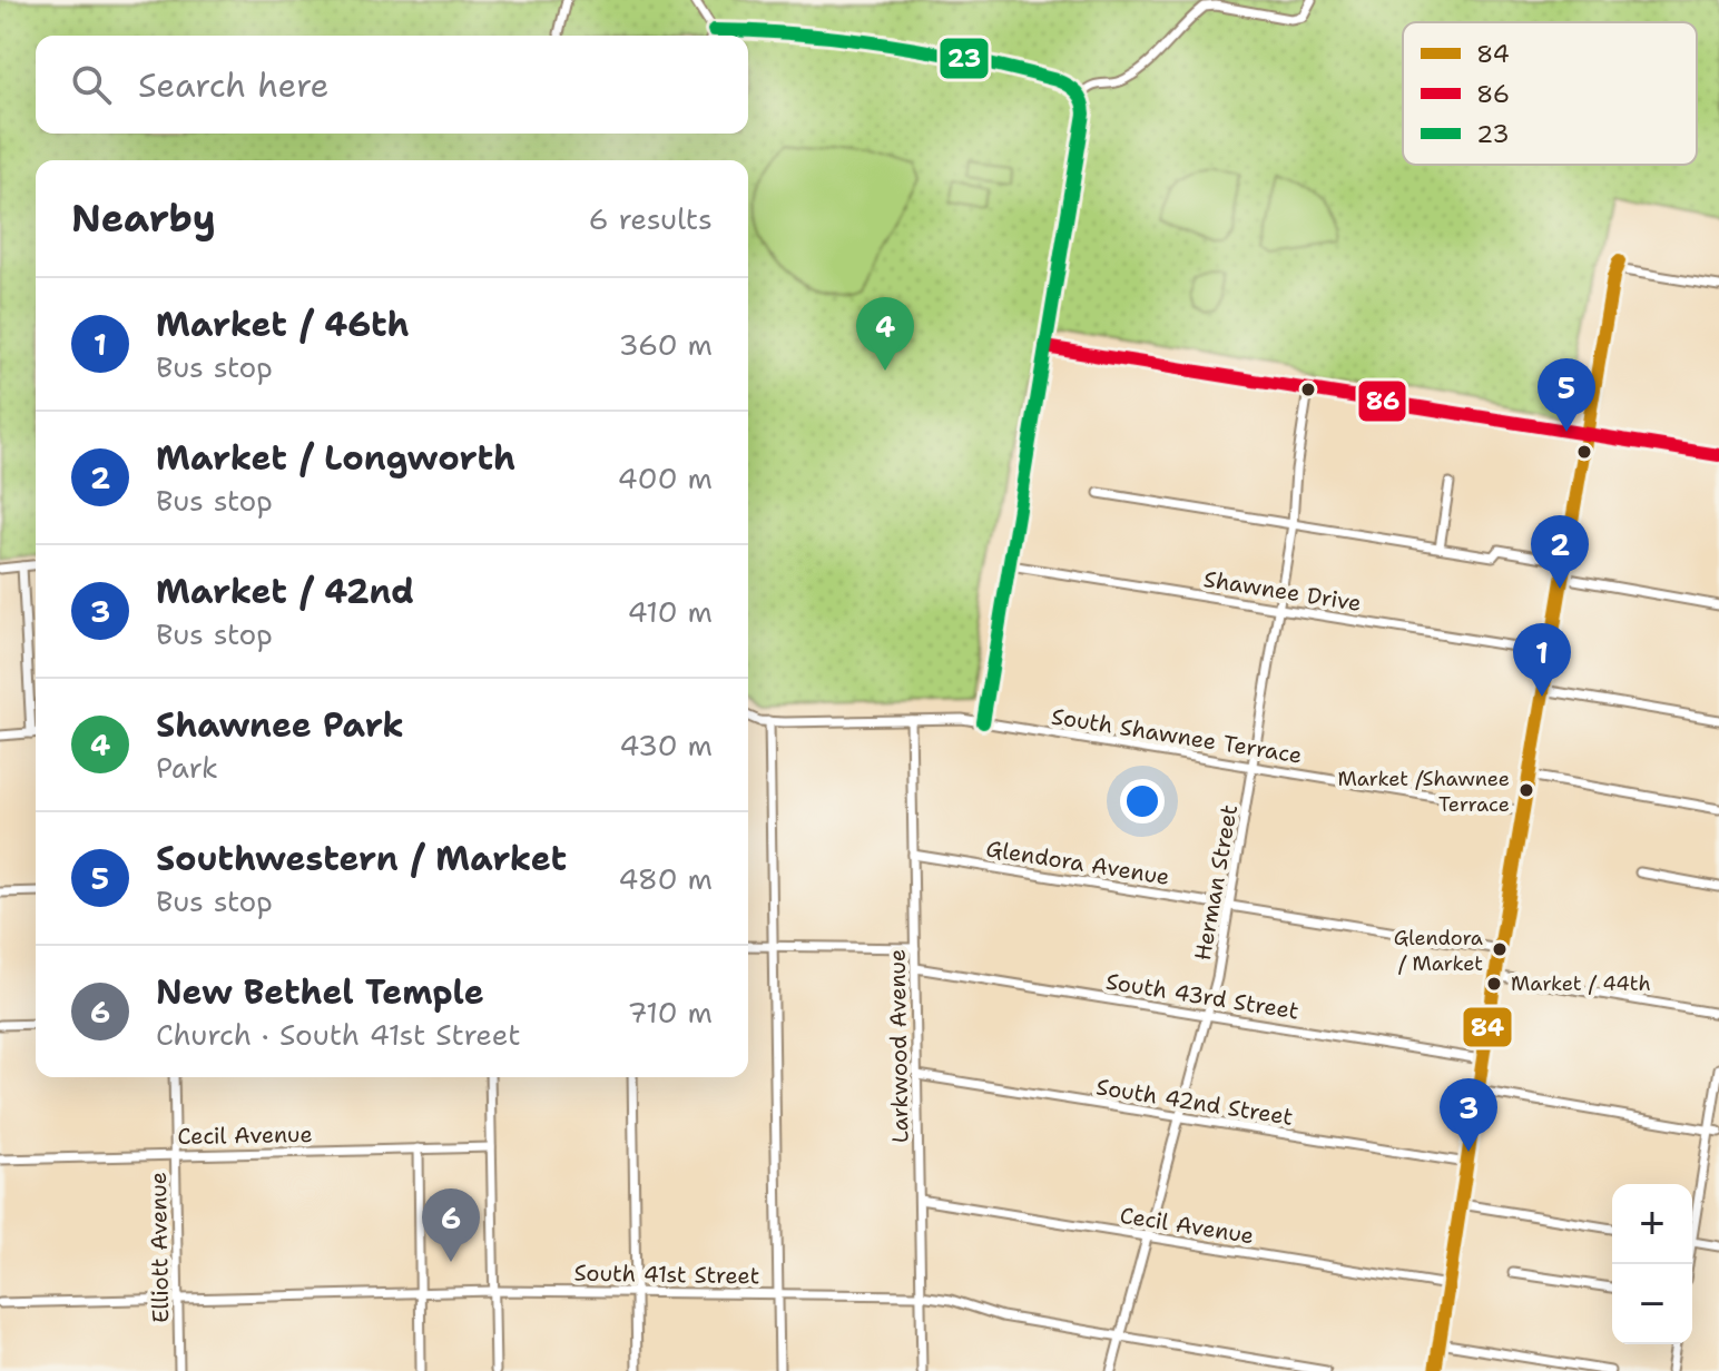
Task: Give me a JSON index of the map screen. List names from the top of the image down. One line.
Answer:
{"streets":{"street":["Shawnee Drive","South Shawnee Terrace","Glendora Avenue","Herman Street","South 43rd Street","Larkwood Avenue","South 42nd Street","Cecil Avenue","Elliott Avenue","South 41st Street"]},"crossings":[["Shawnee Drive","Herman Street"],["South Shawnee Terrace","Herman Street"],["South Shawnee Terrace","Larkwood Avenue"],["Glendora Avenue","Herman Street"],["Glendora Avenue","Larkwood Avenue"],["Herman Street","South 43rd Street"],["Herman Street","South 42nd Street"],["Herman Street","Cecil Avenue"],["Herman Street","South 41st Street"],["South 43rd Street","Larkwood Avenue"],["Larkwood Avenue","South 42nd Street"],["Larkwood Avenue","Cecil Avenue"],["Larkwood Avenue","South 41st Street"],["Cecil Avenue","Elliott Avenue"],["Elliott Avenue","South 41st Street"]],"places":["Market /Shawnee Terrace","Glendora / Market","Market / 44th"],"lines":["transit line 23","transit line 84","transit line 86"],"legend":["84","86","23"],"page":{"search":"Search here","heading":["Nearby","6 results"],"list":[{"mark":"1","name":"Market / 46th","note":"Bus stop","value":"360 m"},{"mark":"2","name":"Market / Longworth","note":"Bus stop","value":"400 m"},{"mark":"3","name":"Market / 42nd","note":"Bus stop","value":"410 m"},{"mark":"4","name":"Shawnee Park","note":"Park","value":"430 m"},{"mark":"5","name":"Southwestern / Market","note":"Bus stop","value":"480 m"},{"mark":"6","name":"New Bethel Temple","note":"Church · South 41st Street","value":"710 m"}],"pins":["4","5","2","1","3","6"],"map_buttons":["+","−"]}}
